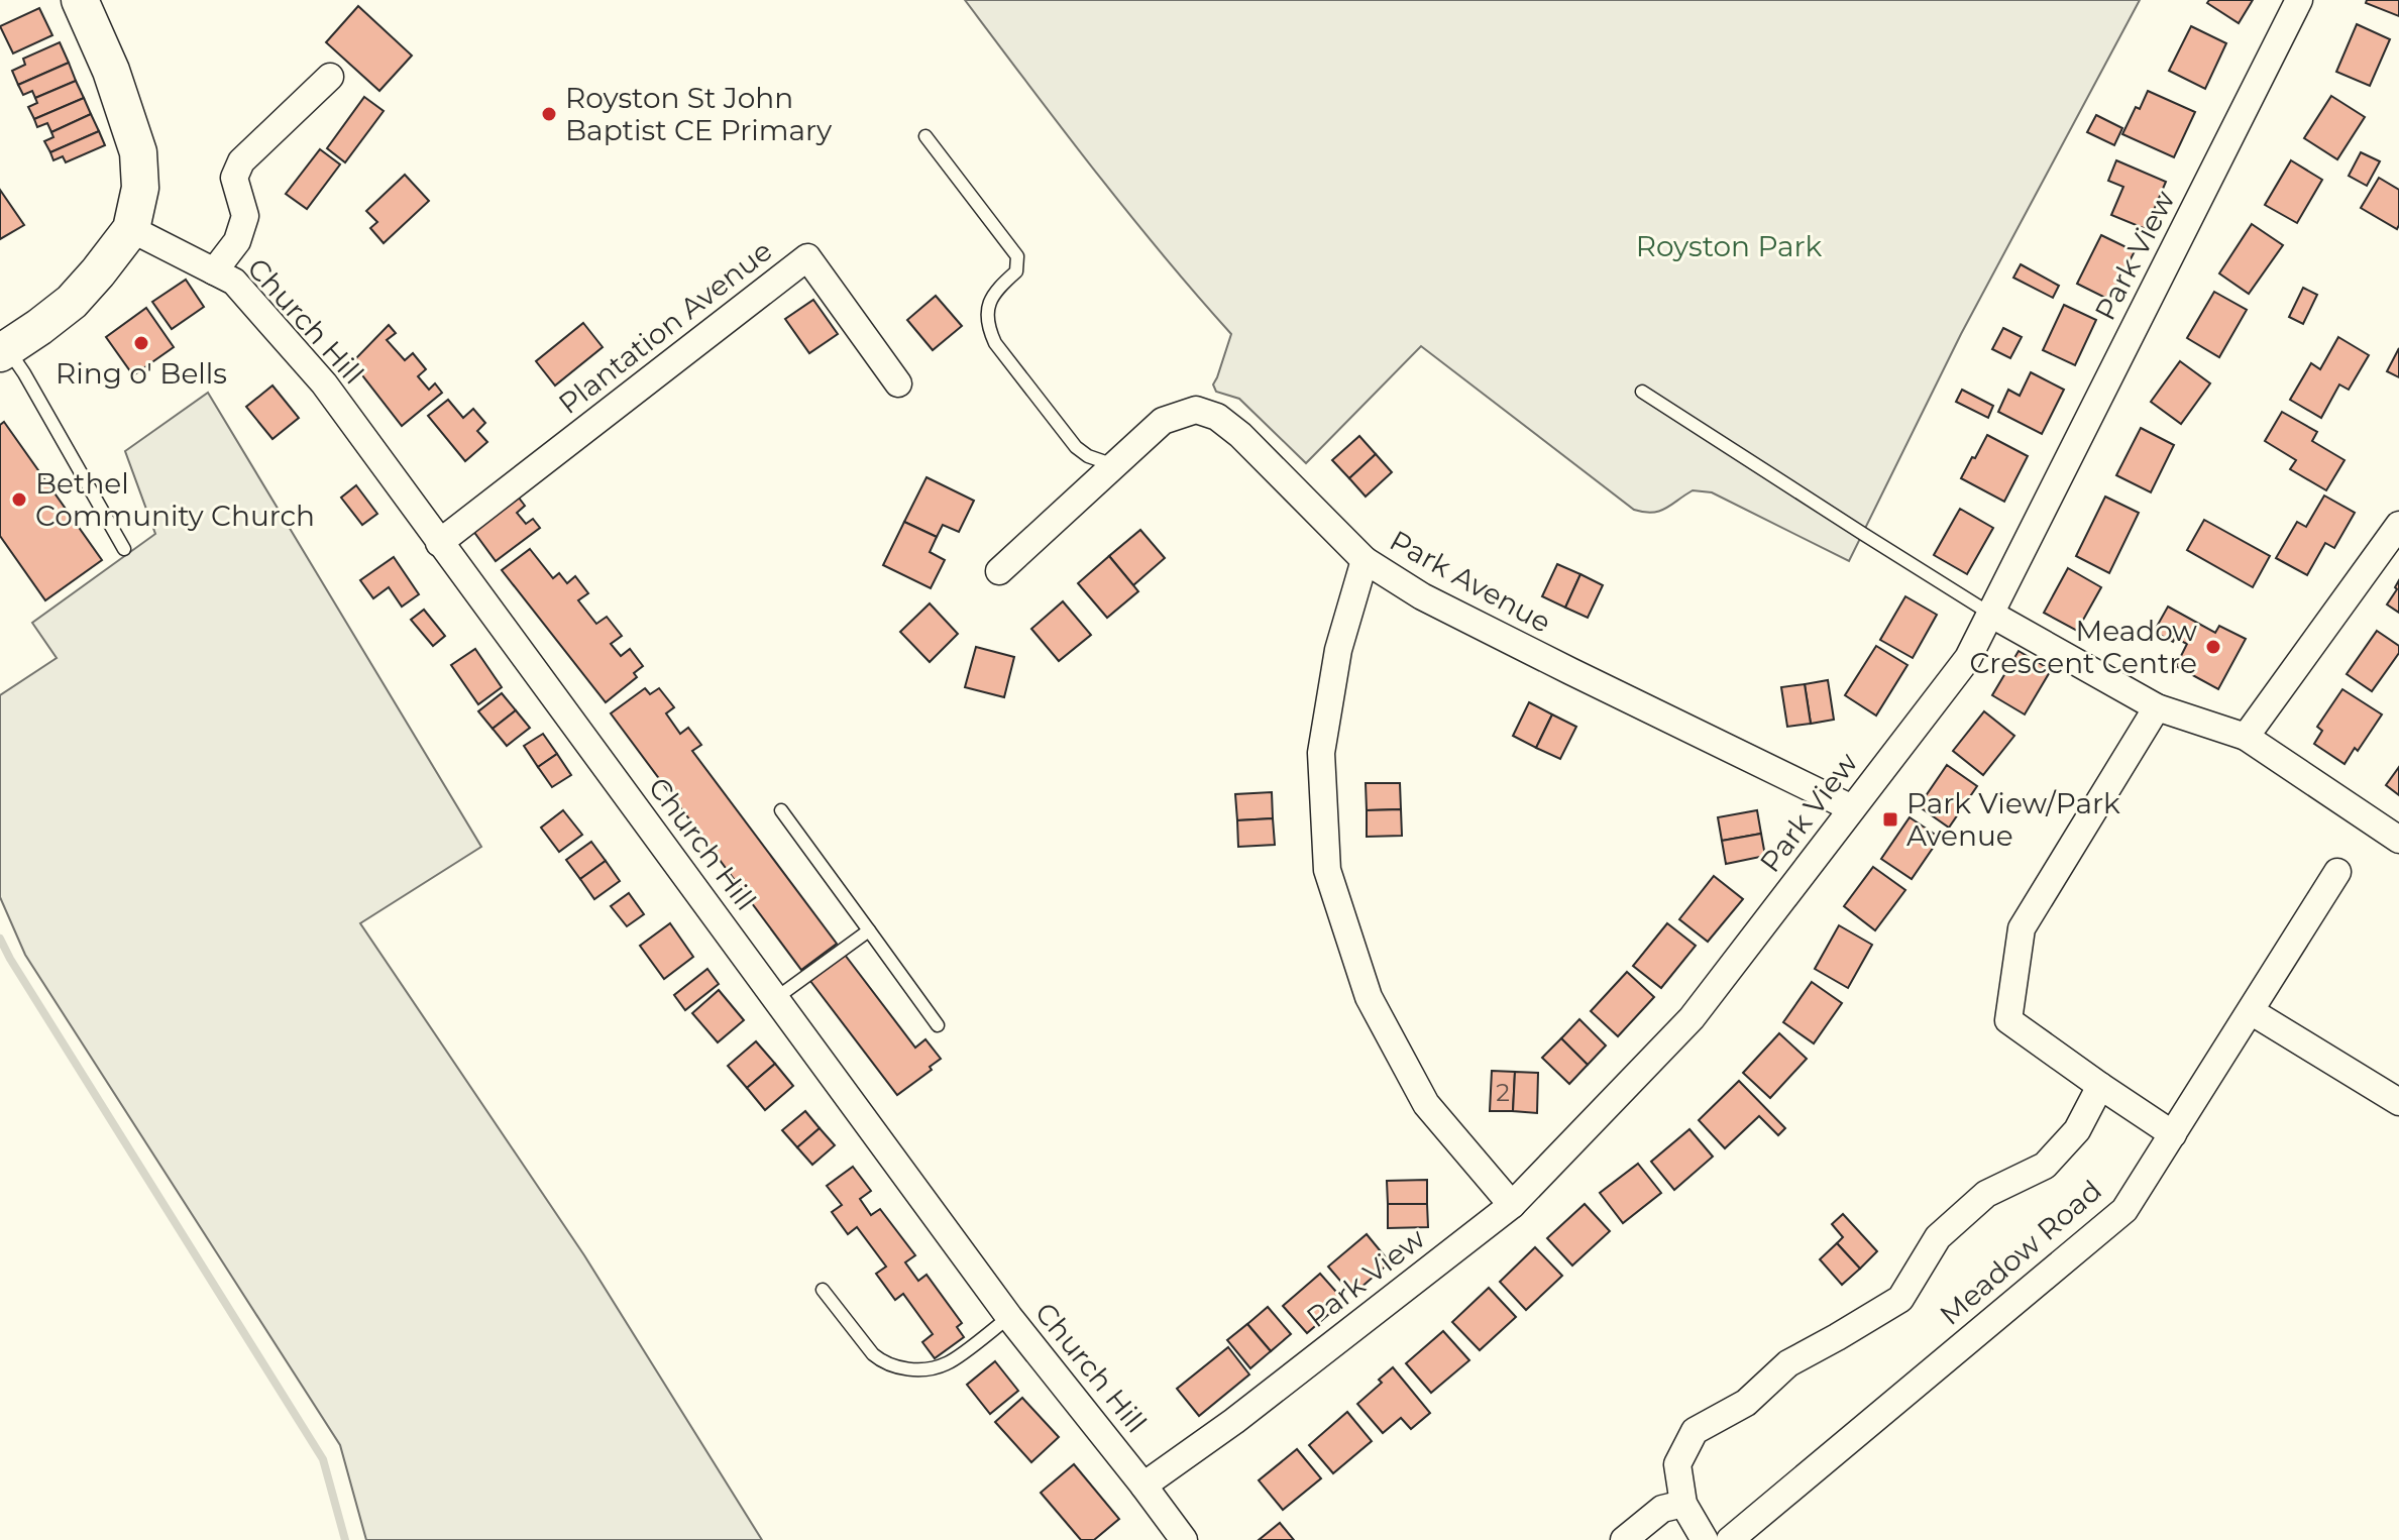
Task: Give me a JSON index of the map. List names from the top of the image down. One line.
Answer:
{"streets":{"street":["Park View","Church Hill","Plantation Avenue","Park Avenue","Meadow Road"]},"crossings":[["Park View","Church Hill"],["Park View","Park Avenue"],["Church Hill","Plantation Avenue"]],"parks":["Royston Park"],"places":{"other":["Royston St John Baptist CE Primary","Ring o' Bells","Bethel Community Church","Meadow Crescent Centre"],"transit":["Park View/Park Avenue"]},"house_numbers":["2"]}
